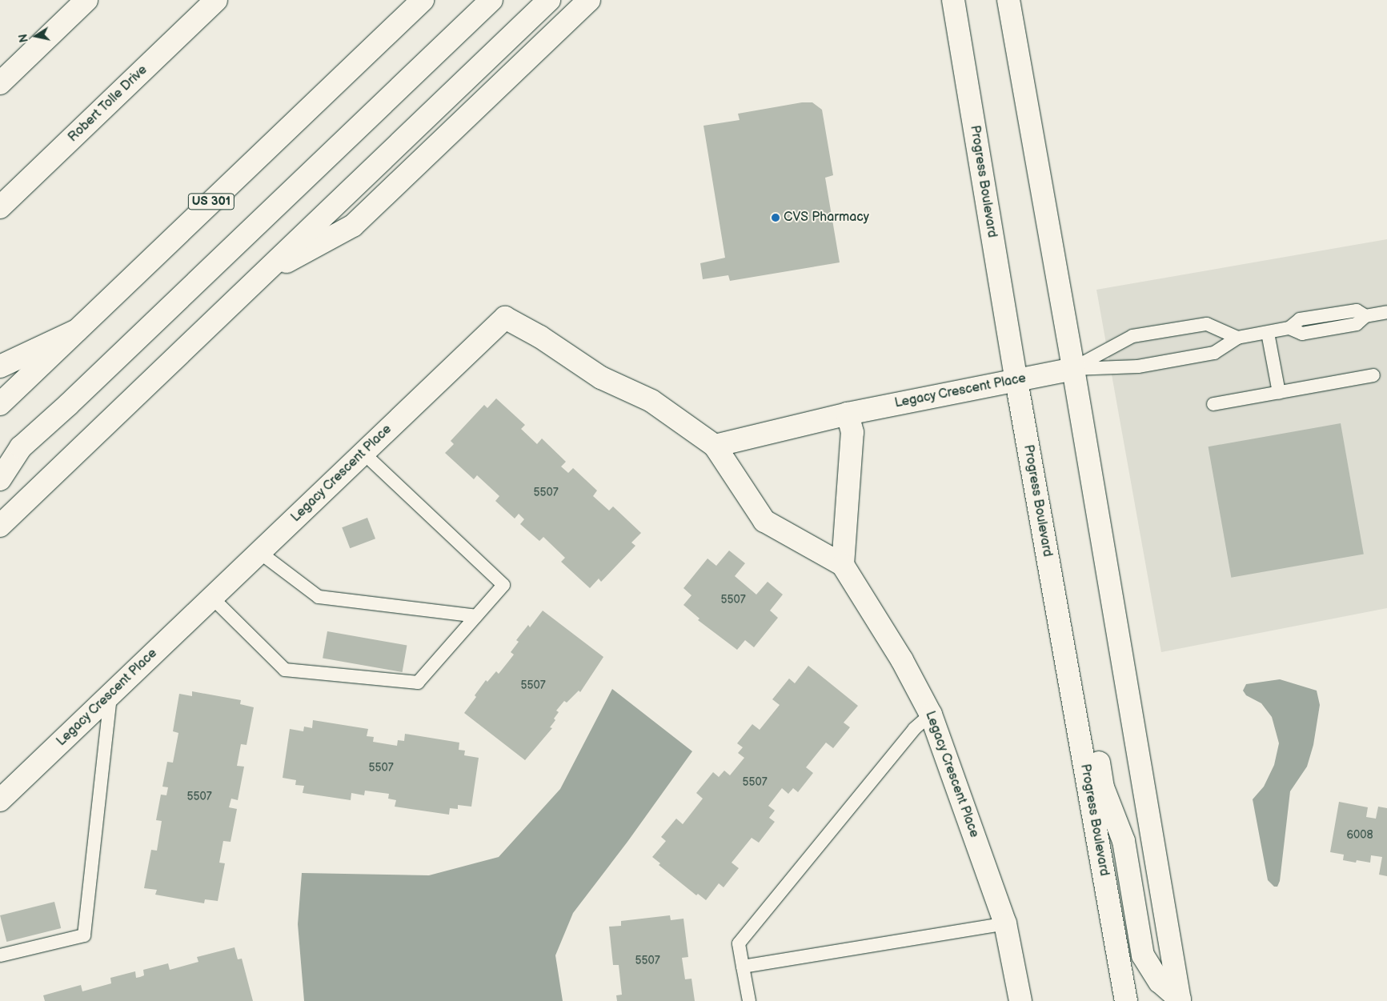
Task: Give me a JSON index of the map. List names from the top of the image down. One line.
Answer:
{"streets":{"main road":["Robert Tolle Drive","Progress Boulevard","US 301","Legacy Crescent Place"]},"crossings":[["Progress Boulevard","Legacy Crescent Place"]],"places":["CVS Pharmacy"],"house_numbers":["5507","5507","5507","5507","5507","5507","6008","5507"],"north":"left"}
